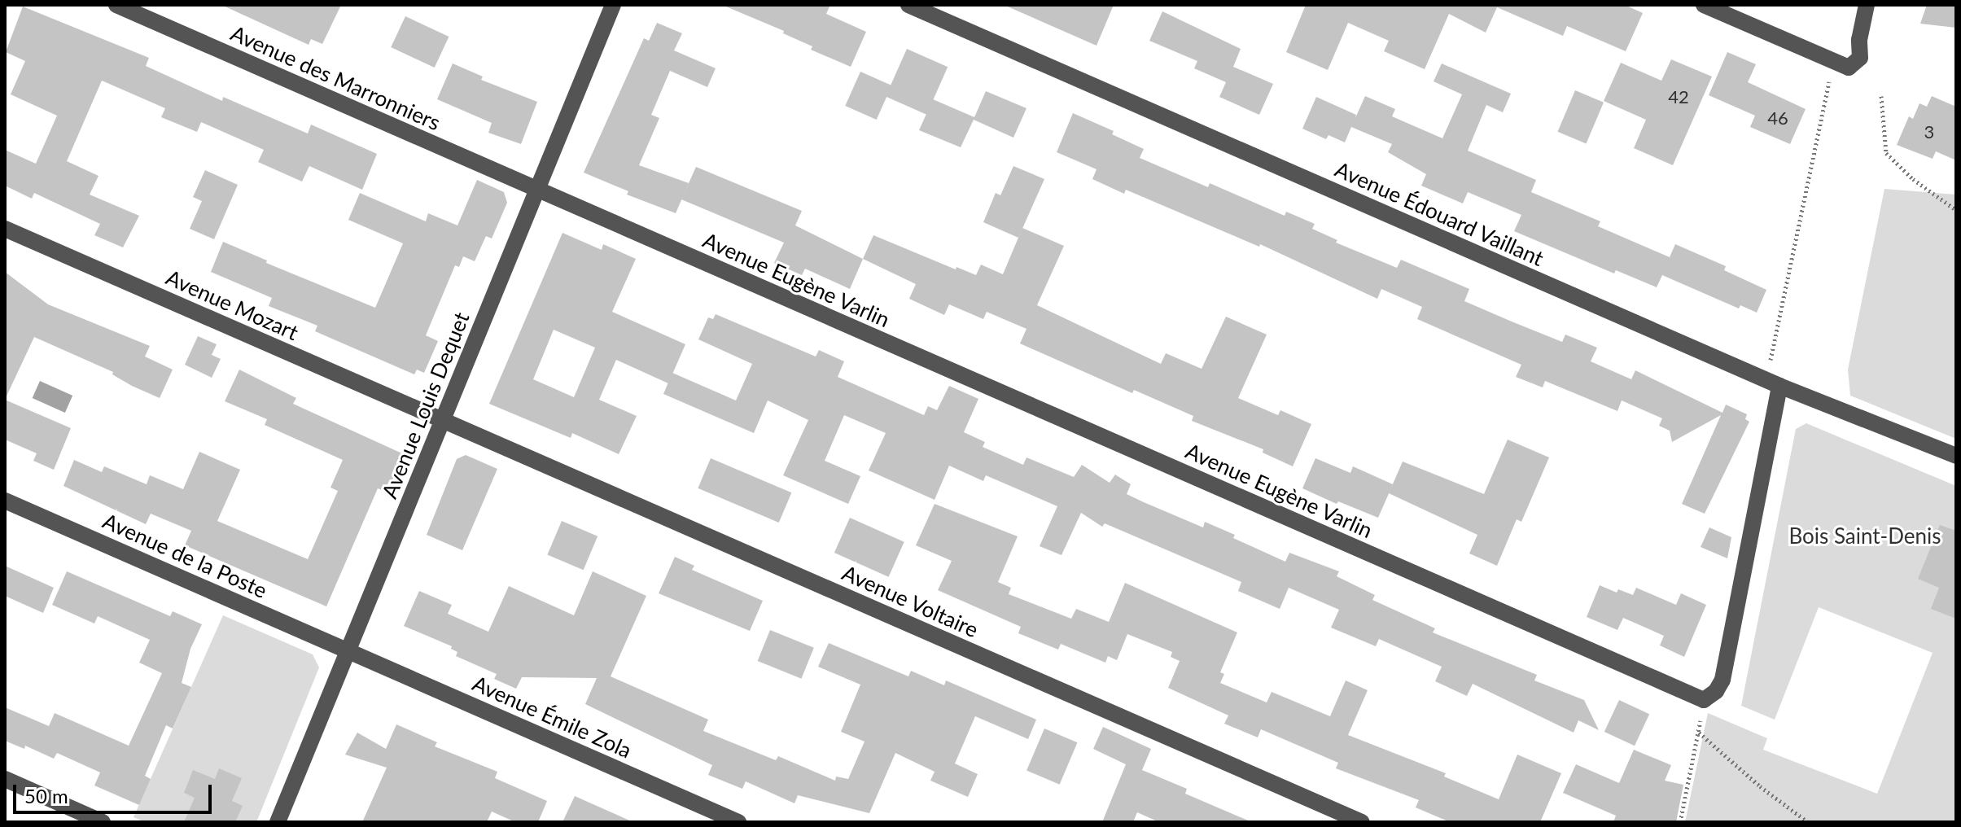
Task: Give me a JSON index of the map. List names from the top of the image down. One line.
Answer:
{"streets":{"street":["Avenue des Marronniers","Avenue Édouard Vaillant","Avenue Eugène Varlin","Avenue Mozart","Avenue Louis Dequet","Avenue de la Poste","Avenue Voltaire","Avenue Émile Zola"]},"crossings":[["Avenue des Marronniers","Avenue Eugène Varlin"],["Avenue des Marronniers","Avenue Louis Dequet"],["Avenue Eugène Varlin","Avenue Louis Dequet"],["Avenue Mozart","Avenue Louis Dequet"],["Avenue Mozart","Avenue Voltaire"],["Avenue Louis Dequet","Avenue de la Poste"],["Avenue Louis Dequet","Avenue Voltaire"],["Avenue Louis Dequet","Avenue Émile Zola"],["Avenue de la Poste","Avenue Émile Zola"]],"parks":["Bois Saint-Denis"],"house_numbers":["42","46","3"],"scale_bar":"50 m"}
